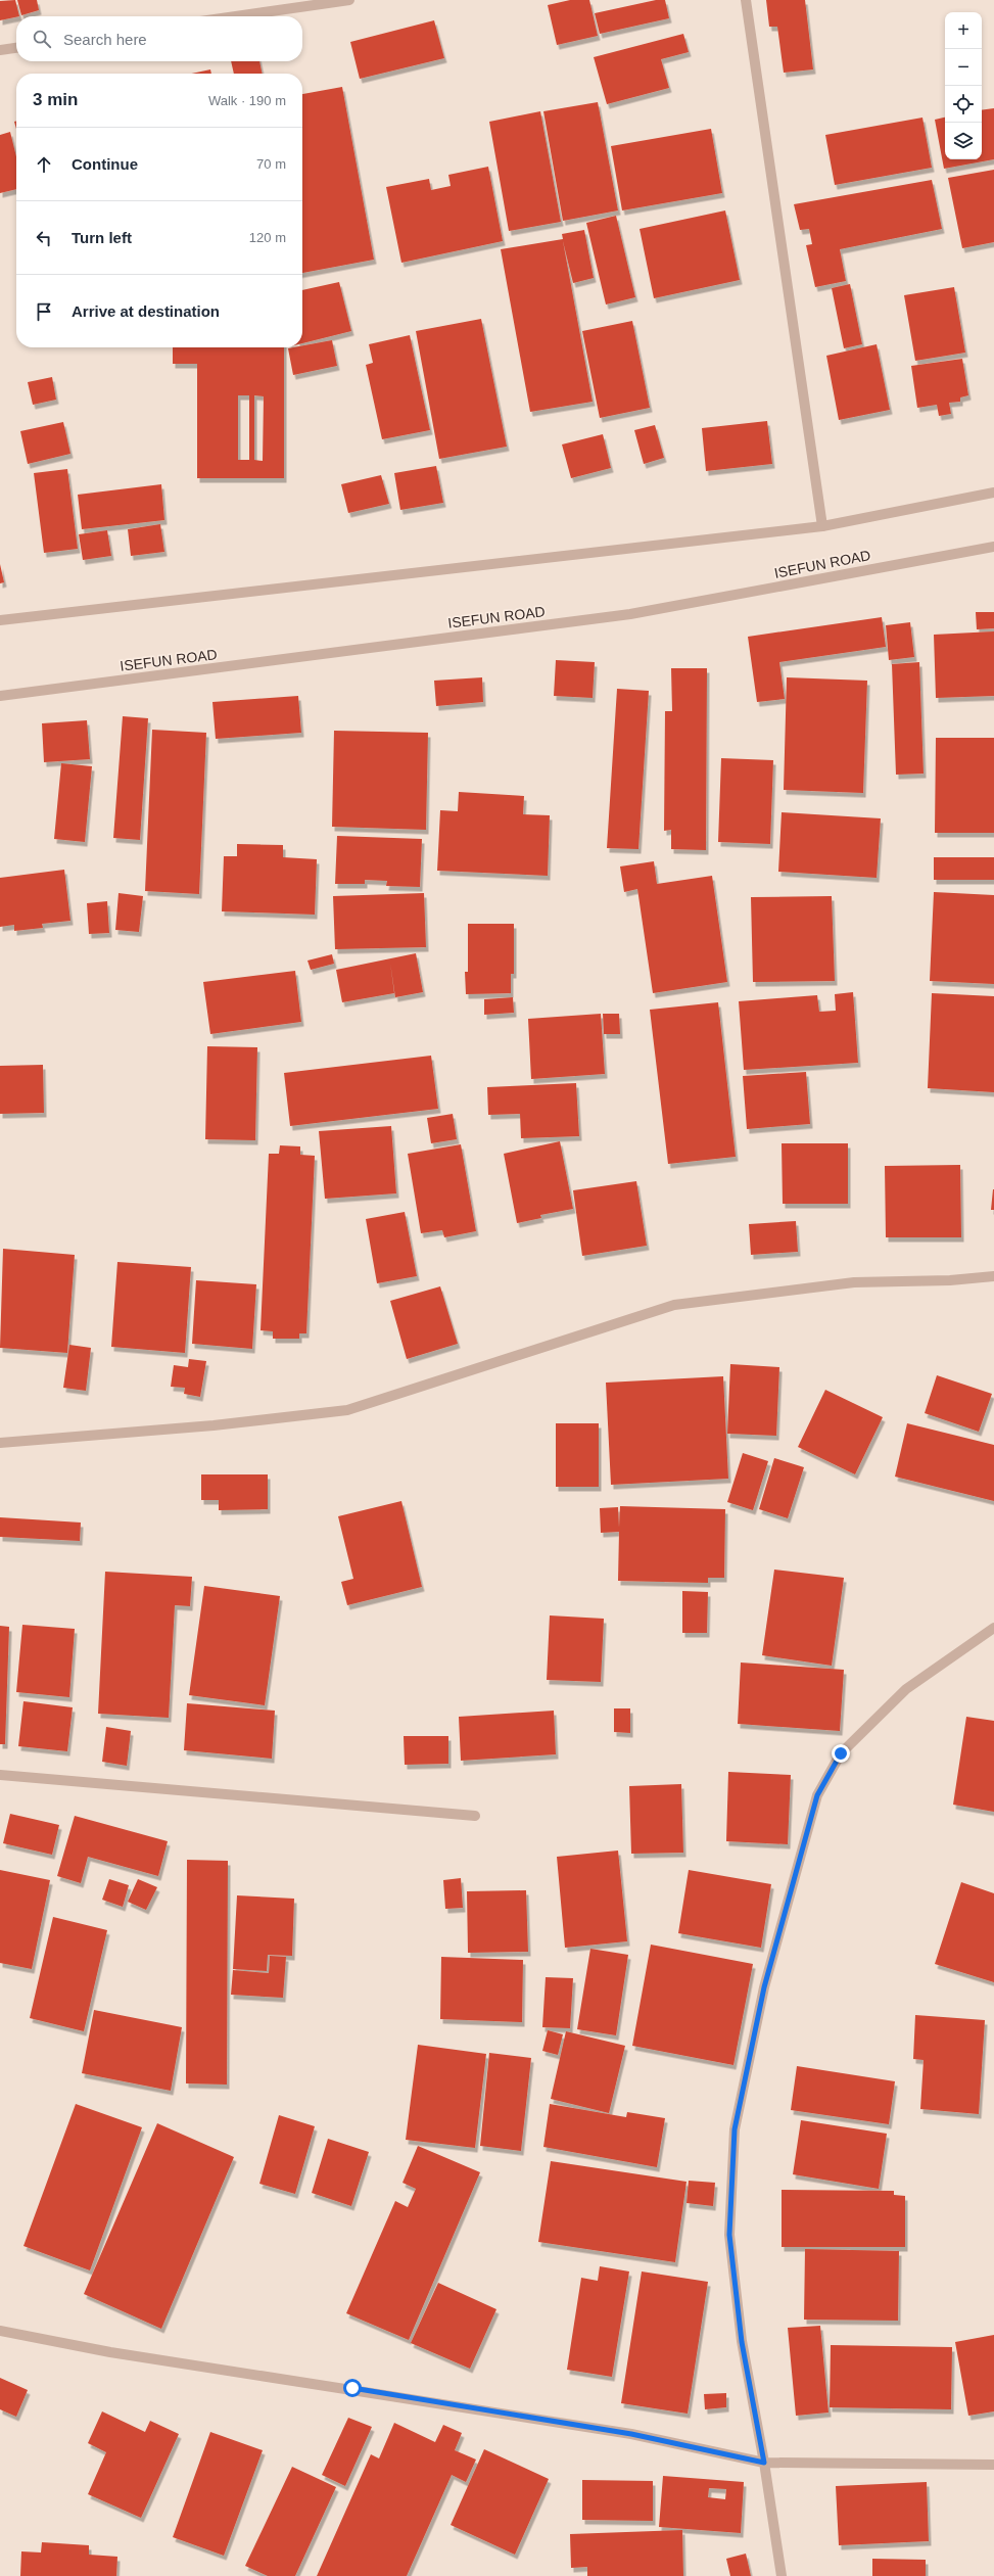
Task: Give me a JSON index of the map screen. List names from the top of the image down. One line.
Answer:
{"streets":{"street":["ISEFUN ROAD"]},"page":{"map_buttons":["+","−"],"search":"Search here","heading":["3 min","Walk · 190 m"],"list":[["Continue","70 m"],["Turn left","120 m"],"Arrive at destination"]}}
